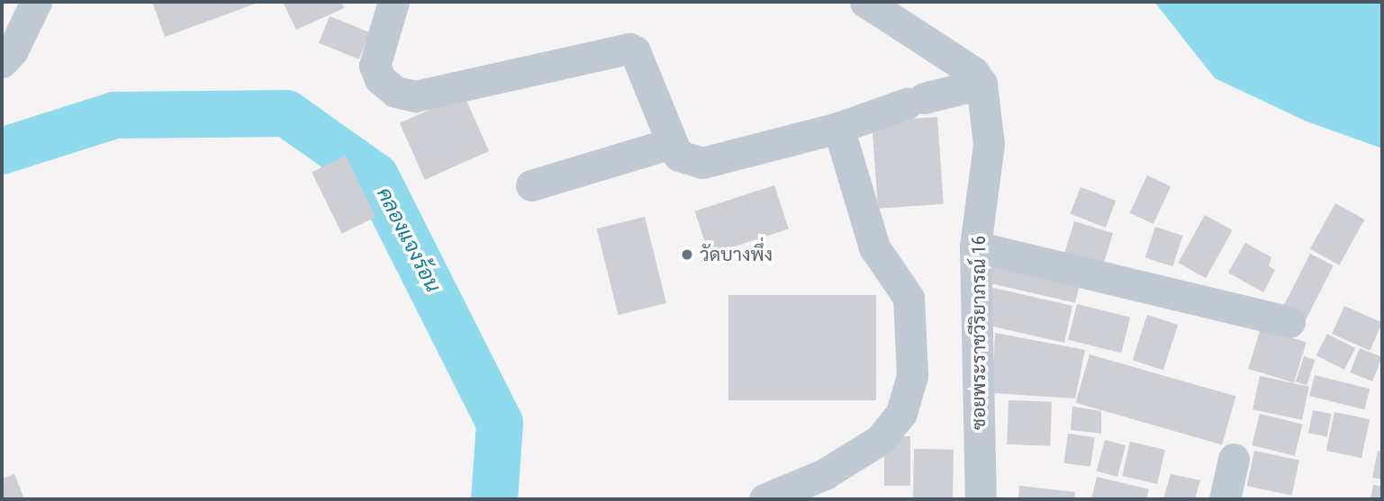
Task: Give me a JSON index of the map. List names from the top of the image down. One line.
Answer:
{"streets":{"street":["ซอยพระราชวีริยาภรณ์ 16"]},"water":["คลองแจงร้อน"],"places":["วัดบางพึ่ง"]}
